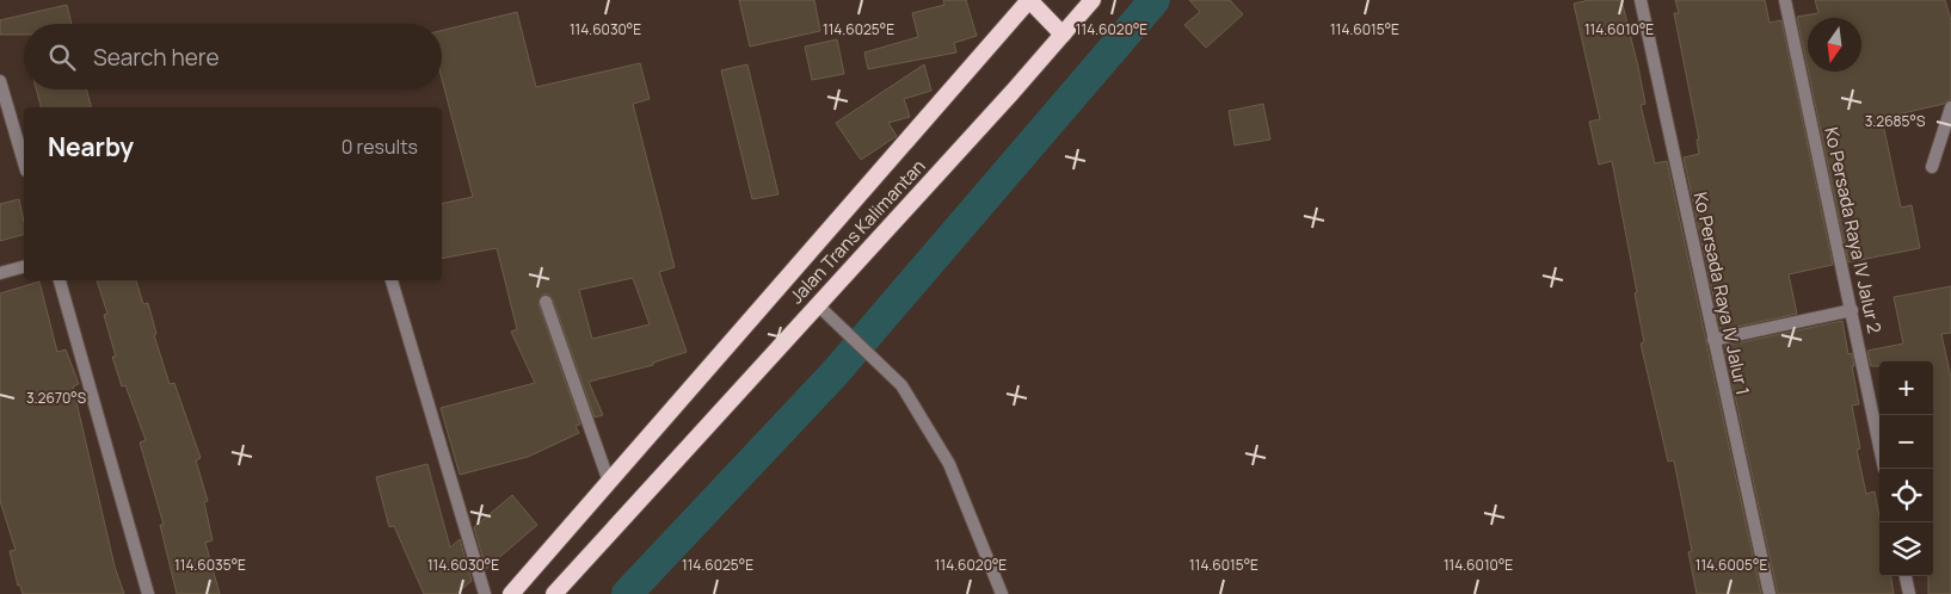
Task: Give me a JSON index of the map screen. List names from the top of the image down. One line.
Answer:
{"streets":{"highway":["Jalan Trans Kalimantan"],"street":["Ko Persada Raya IV Jalur 2","Ko Persada Raya IV Jalur 1"]},"north":"bottom","page":{"search":"Search here","heading":["Nearby","0 results"],"map_buttons":["+","−"]},"coordinates":["114.6030°E","114.6025°E","114.6020°E","114.6015°E","114.6010°E","3.2685°S","3.2670°S","114.6035°E","114.6005°E"]}
